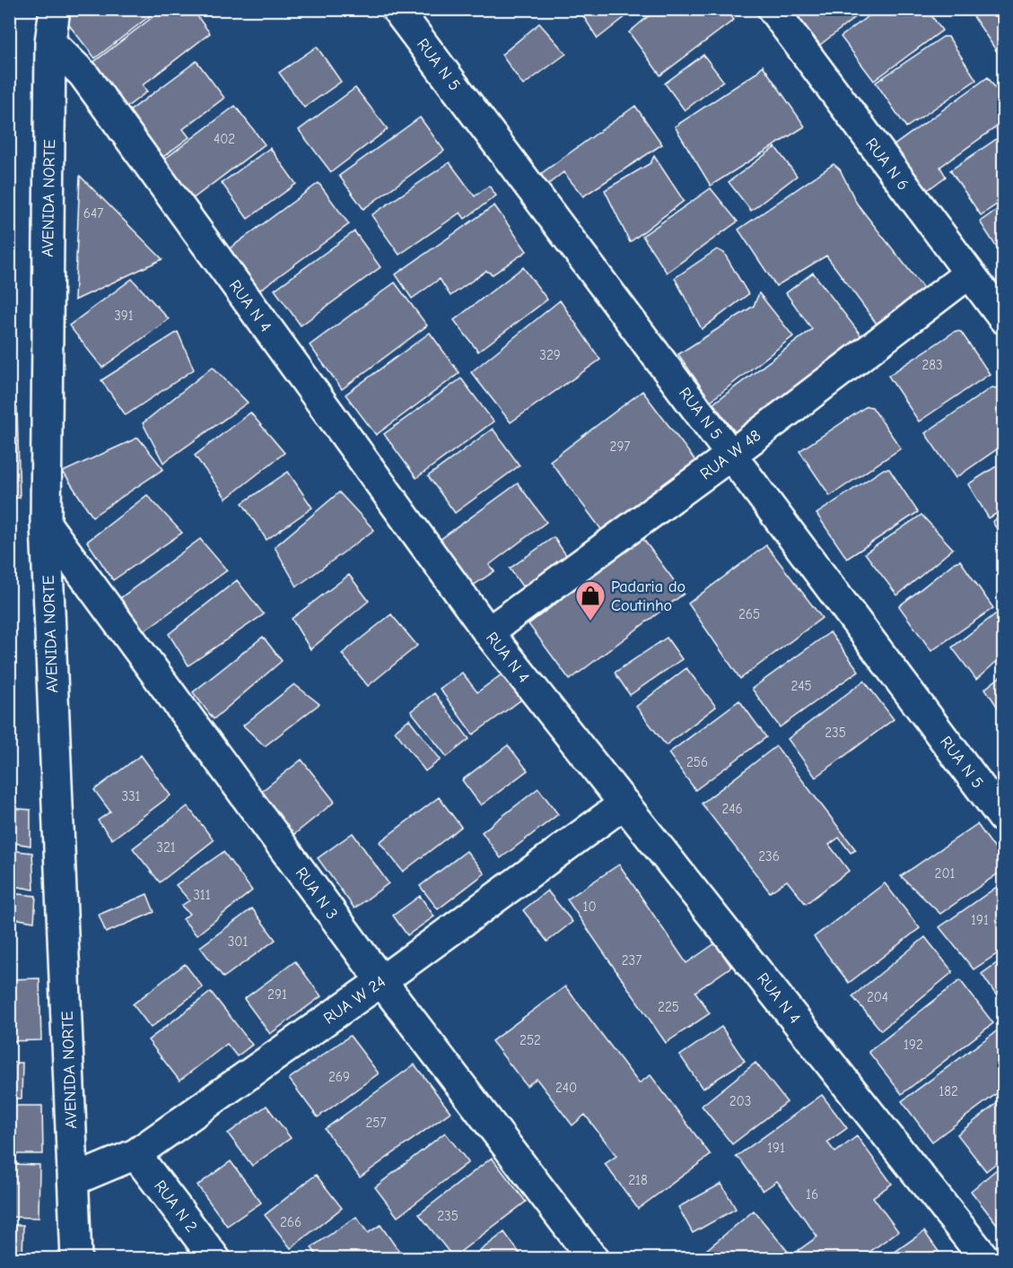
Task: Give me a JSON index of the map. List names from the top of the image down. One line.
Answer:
{"streets":{"street":["RUA N 5","RUA N 6","AVENIDA NORTE","RUA N 4","RUA W 48","RUA N 3","RUA W 24","RUA N 2"]},"crossings":[["RUA N 5","RUA W 48"],["RUA N 6","RUA W 48"],["AVENIDA NORTE","RUA N 4"],["AVENIDA NORTE","RUA N 3"],["AVENIDA NORTE","RUA W 24"],["RUA N 4","RUA W 48"],["RUA N 4","RUA W 24"],["RUA N 3","RUA W 24"],["RUA W 24","RUA N 2"]],"places":{"shop":["Padaria do Coutinho"]},"house_numbers":["402","647","391","329","283","297","265","245","235","256","331","246","321","236","201","311","10","191","301","237","291","204","225","252","192","269","240","182","203","257","191","218","16","235","266"]}
